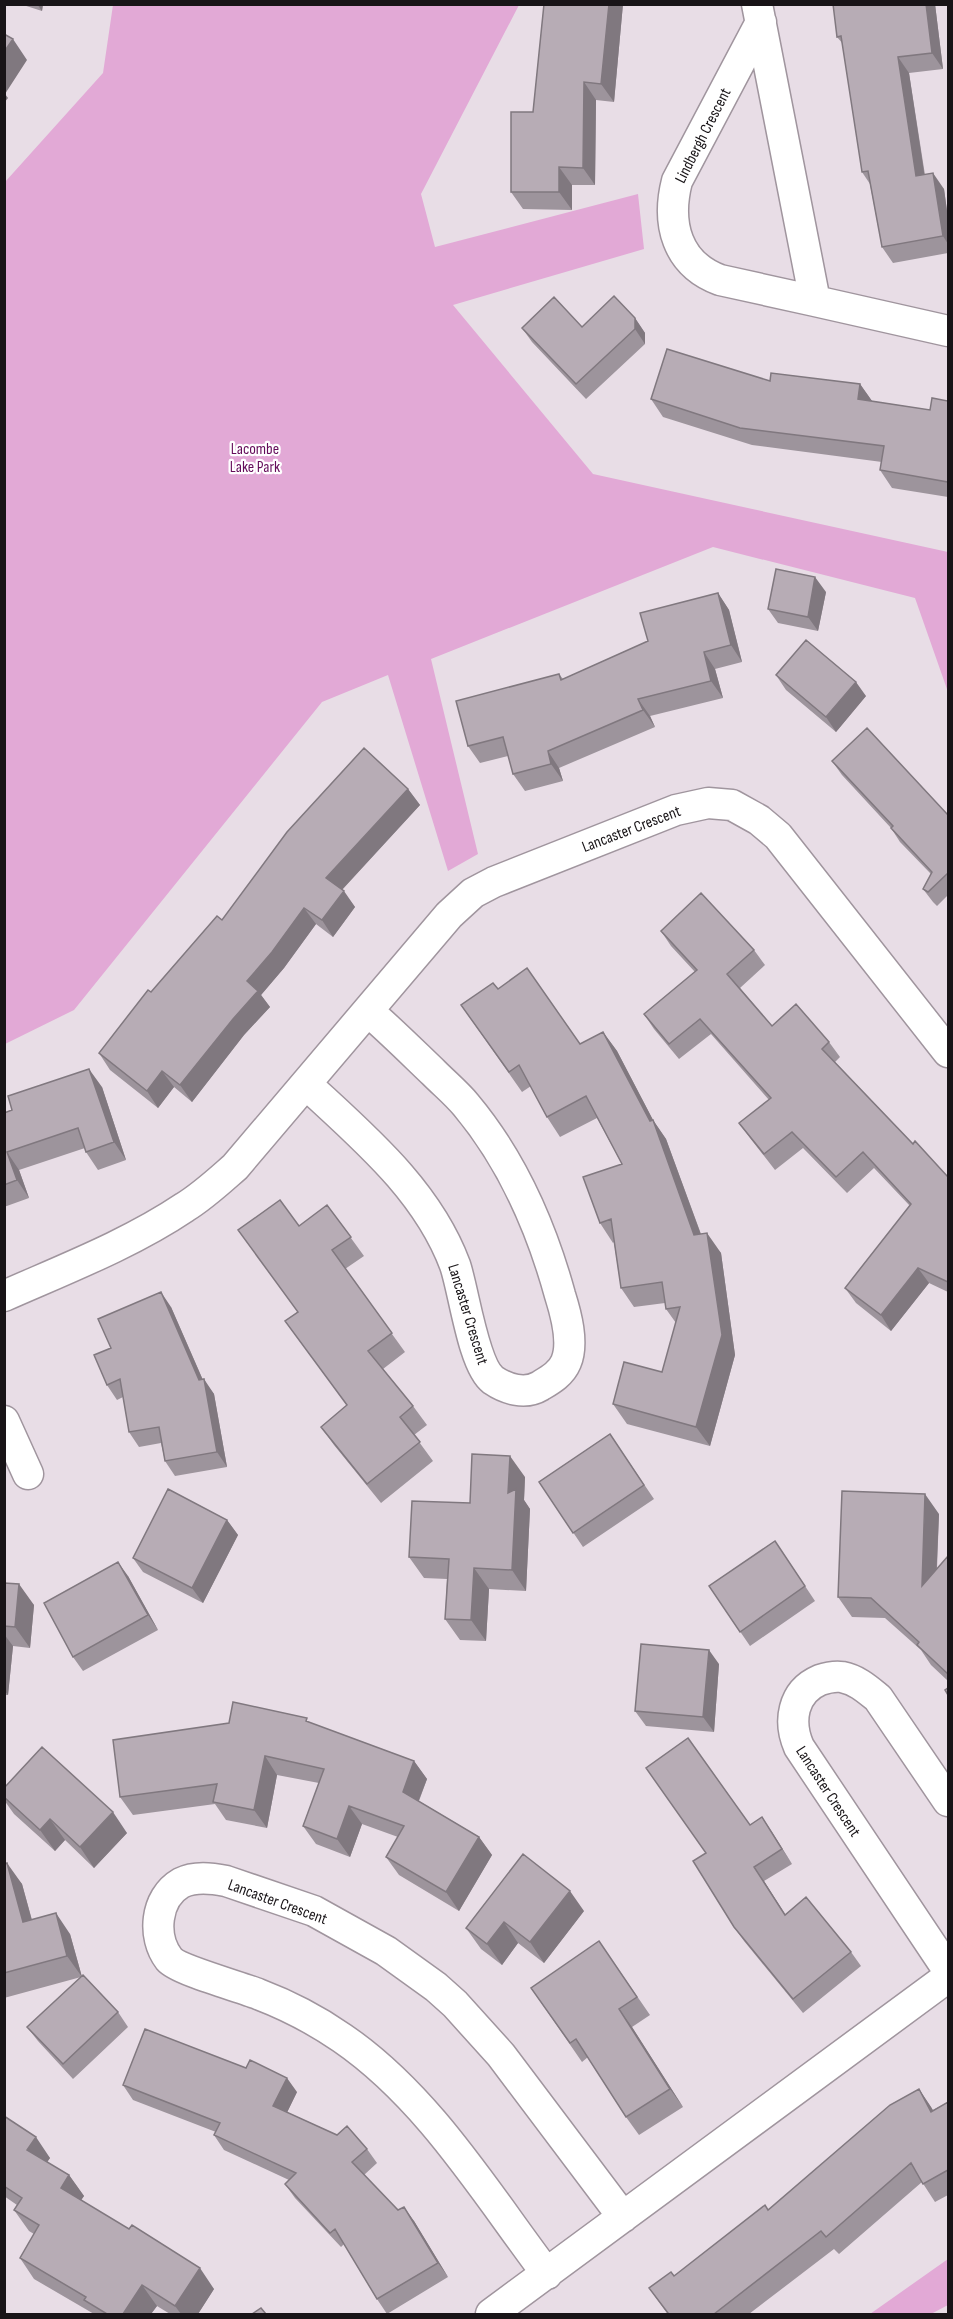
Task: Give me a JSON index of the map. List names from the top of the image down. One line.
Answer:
{"streets":{"street":["Lindbergh Crescent","Lancaster Crescent"]},"parks":["Lacombe Lake Park"]}
